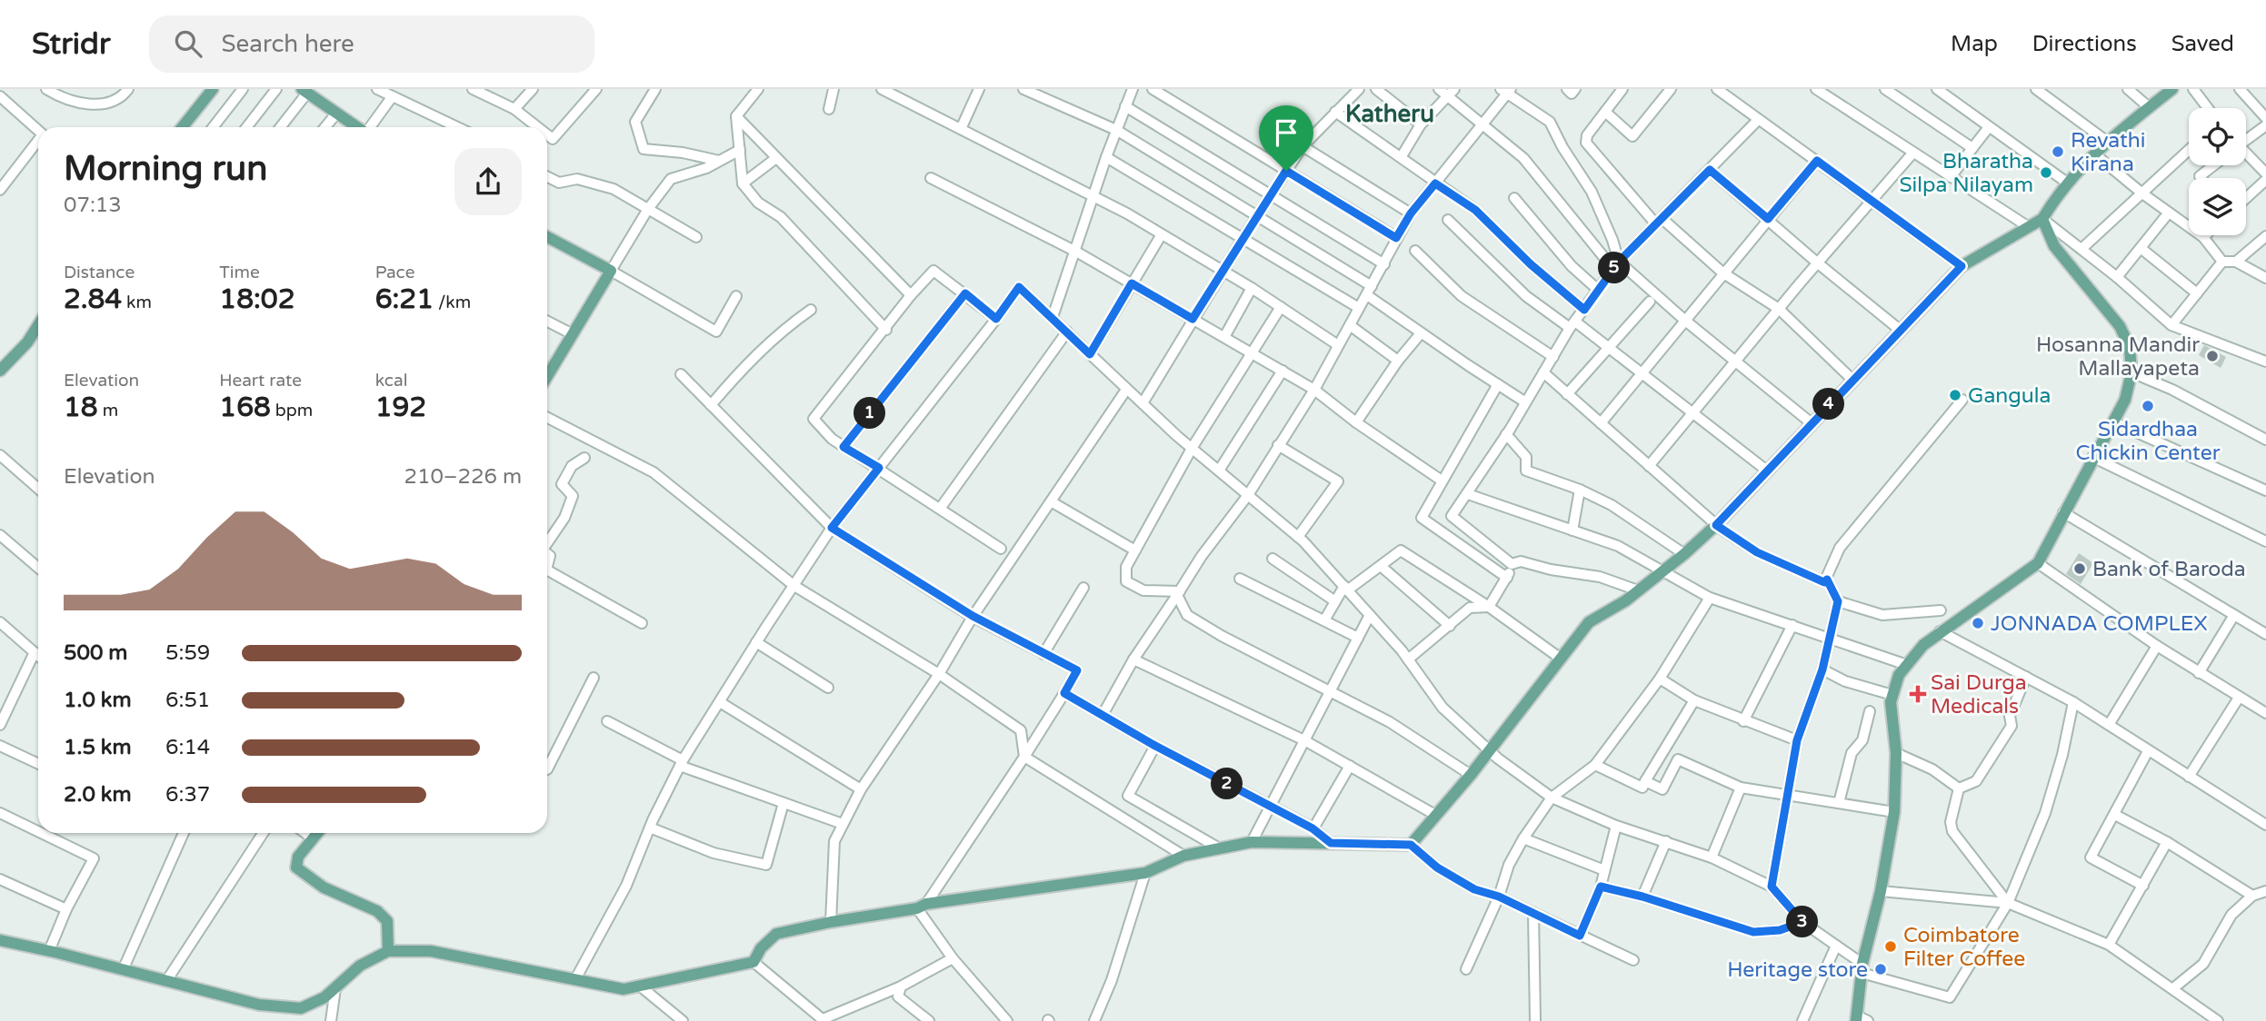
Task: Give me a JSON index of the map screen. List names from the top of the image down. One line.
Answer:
{"districts":["Katheru"],"places":{"other":["Revathi Kirana","Bharatha Silpa Nilayam","Hosanna Mandir Mallayapeta","Gangula","Sidardhaa Chickin Center","Bank of Baroda","JONNADA COMPLEX","Coimbatore Filter Coffee","Heritage store"],"health":["Sai Durga Medicals"]},"page":{"header":"Stridr","search":"Search here","nav":["Map","Directions","Saved"],"heading":["Morning run","07:13"],"stats":[["Distance","2.84 km"],["Time","18:02"],["Pace","6:21 /km"],["Elevation","18 m"],["Heart rate","168 bpm"],["kcal","192"]],"pins":["5","4","1","2","3"],"chart":["Elevation","210–226 m"],"list":[{"name":"500 m","note":"5:59"},{"name":"1.0 km","note":"6:51"},{"name":"1.5 km","note":"6:14"},{"name":"2.0 km","note":"6:37"}]}}
